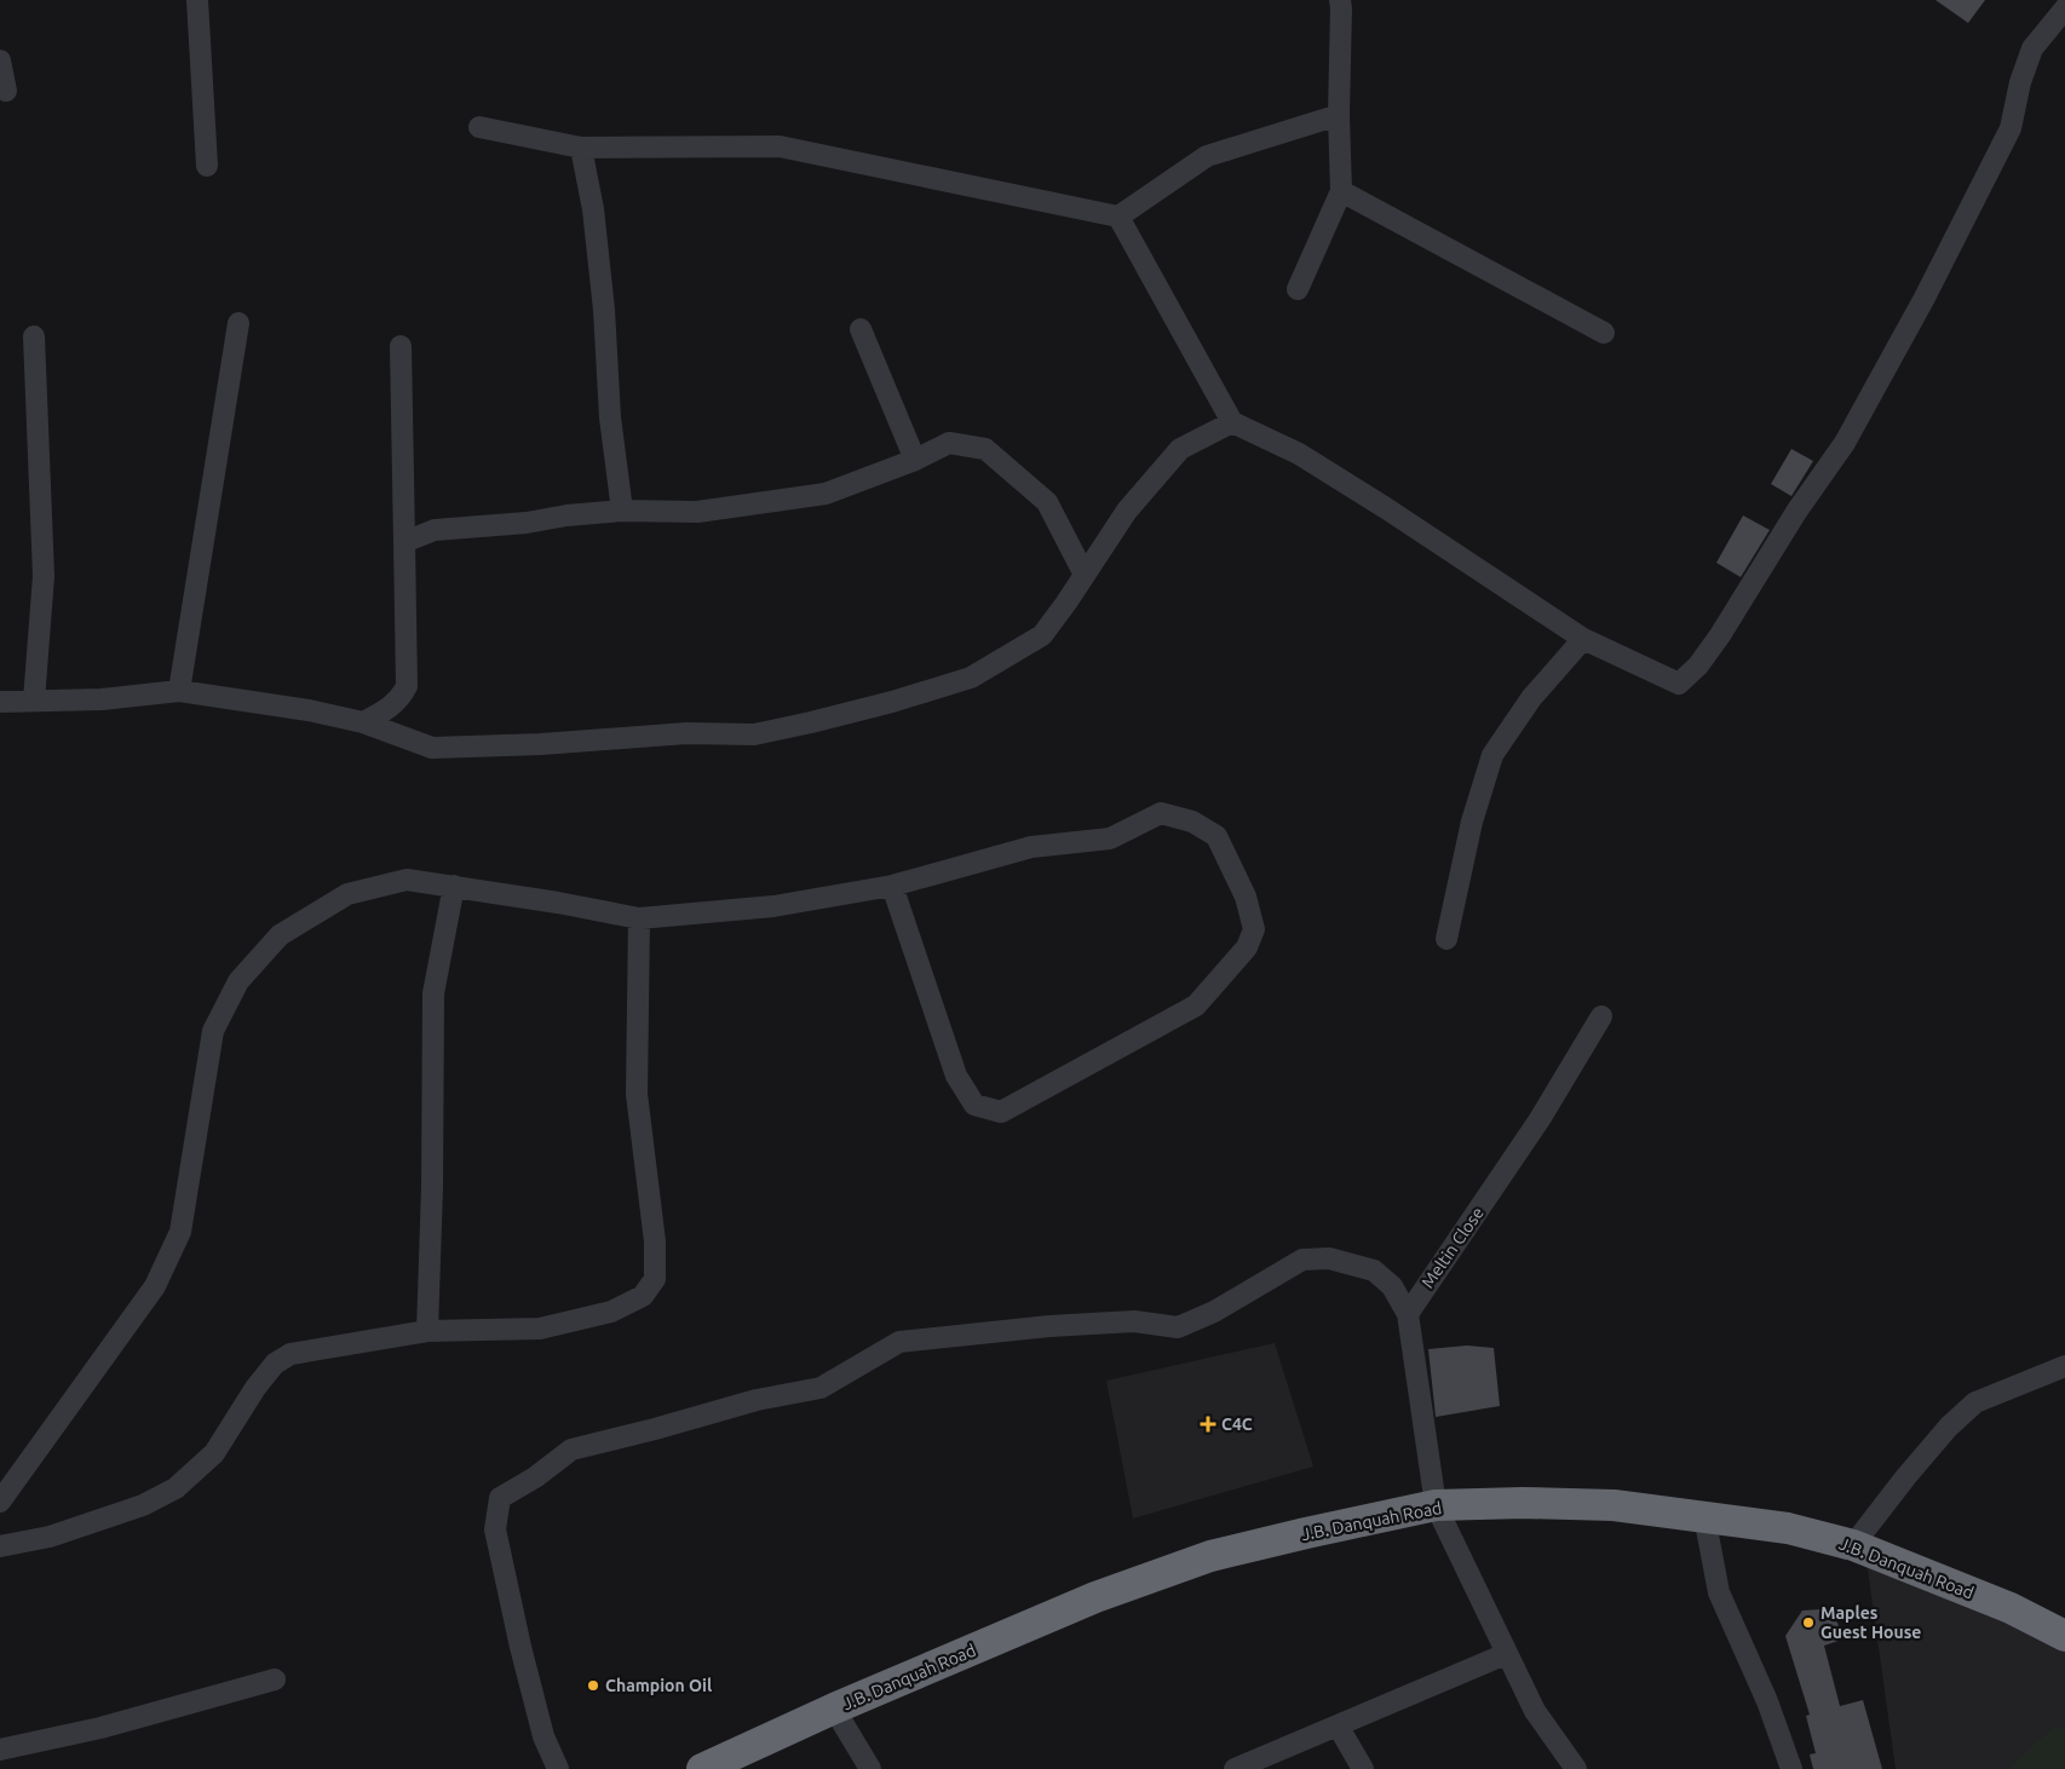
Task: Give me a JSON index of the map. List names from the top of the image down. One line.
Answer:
{"streets":{"highway":["J.B. Danquah Road"],"street":["Meltin Close"]},"places":{"health":["C4C"],"other":["Maples Guest House","Champion Oil"]}}
